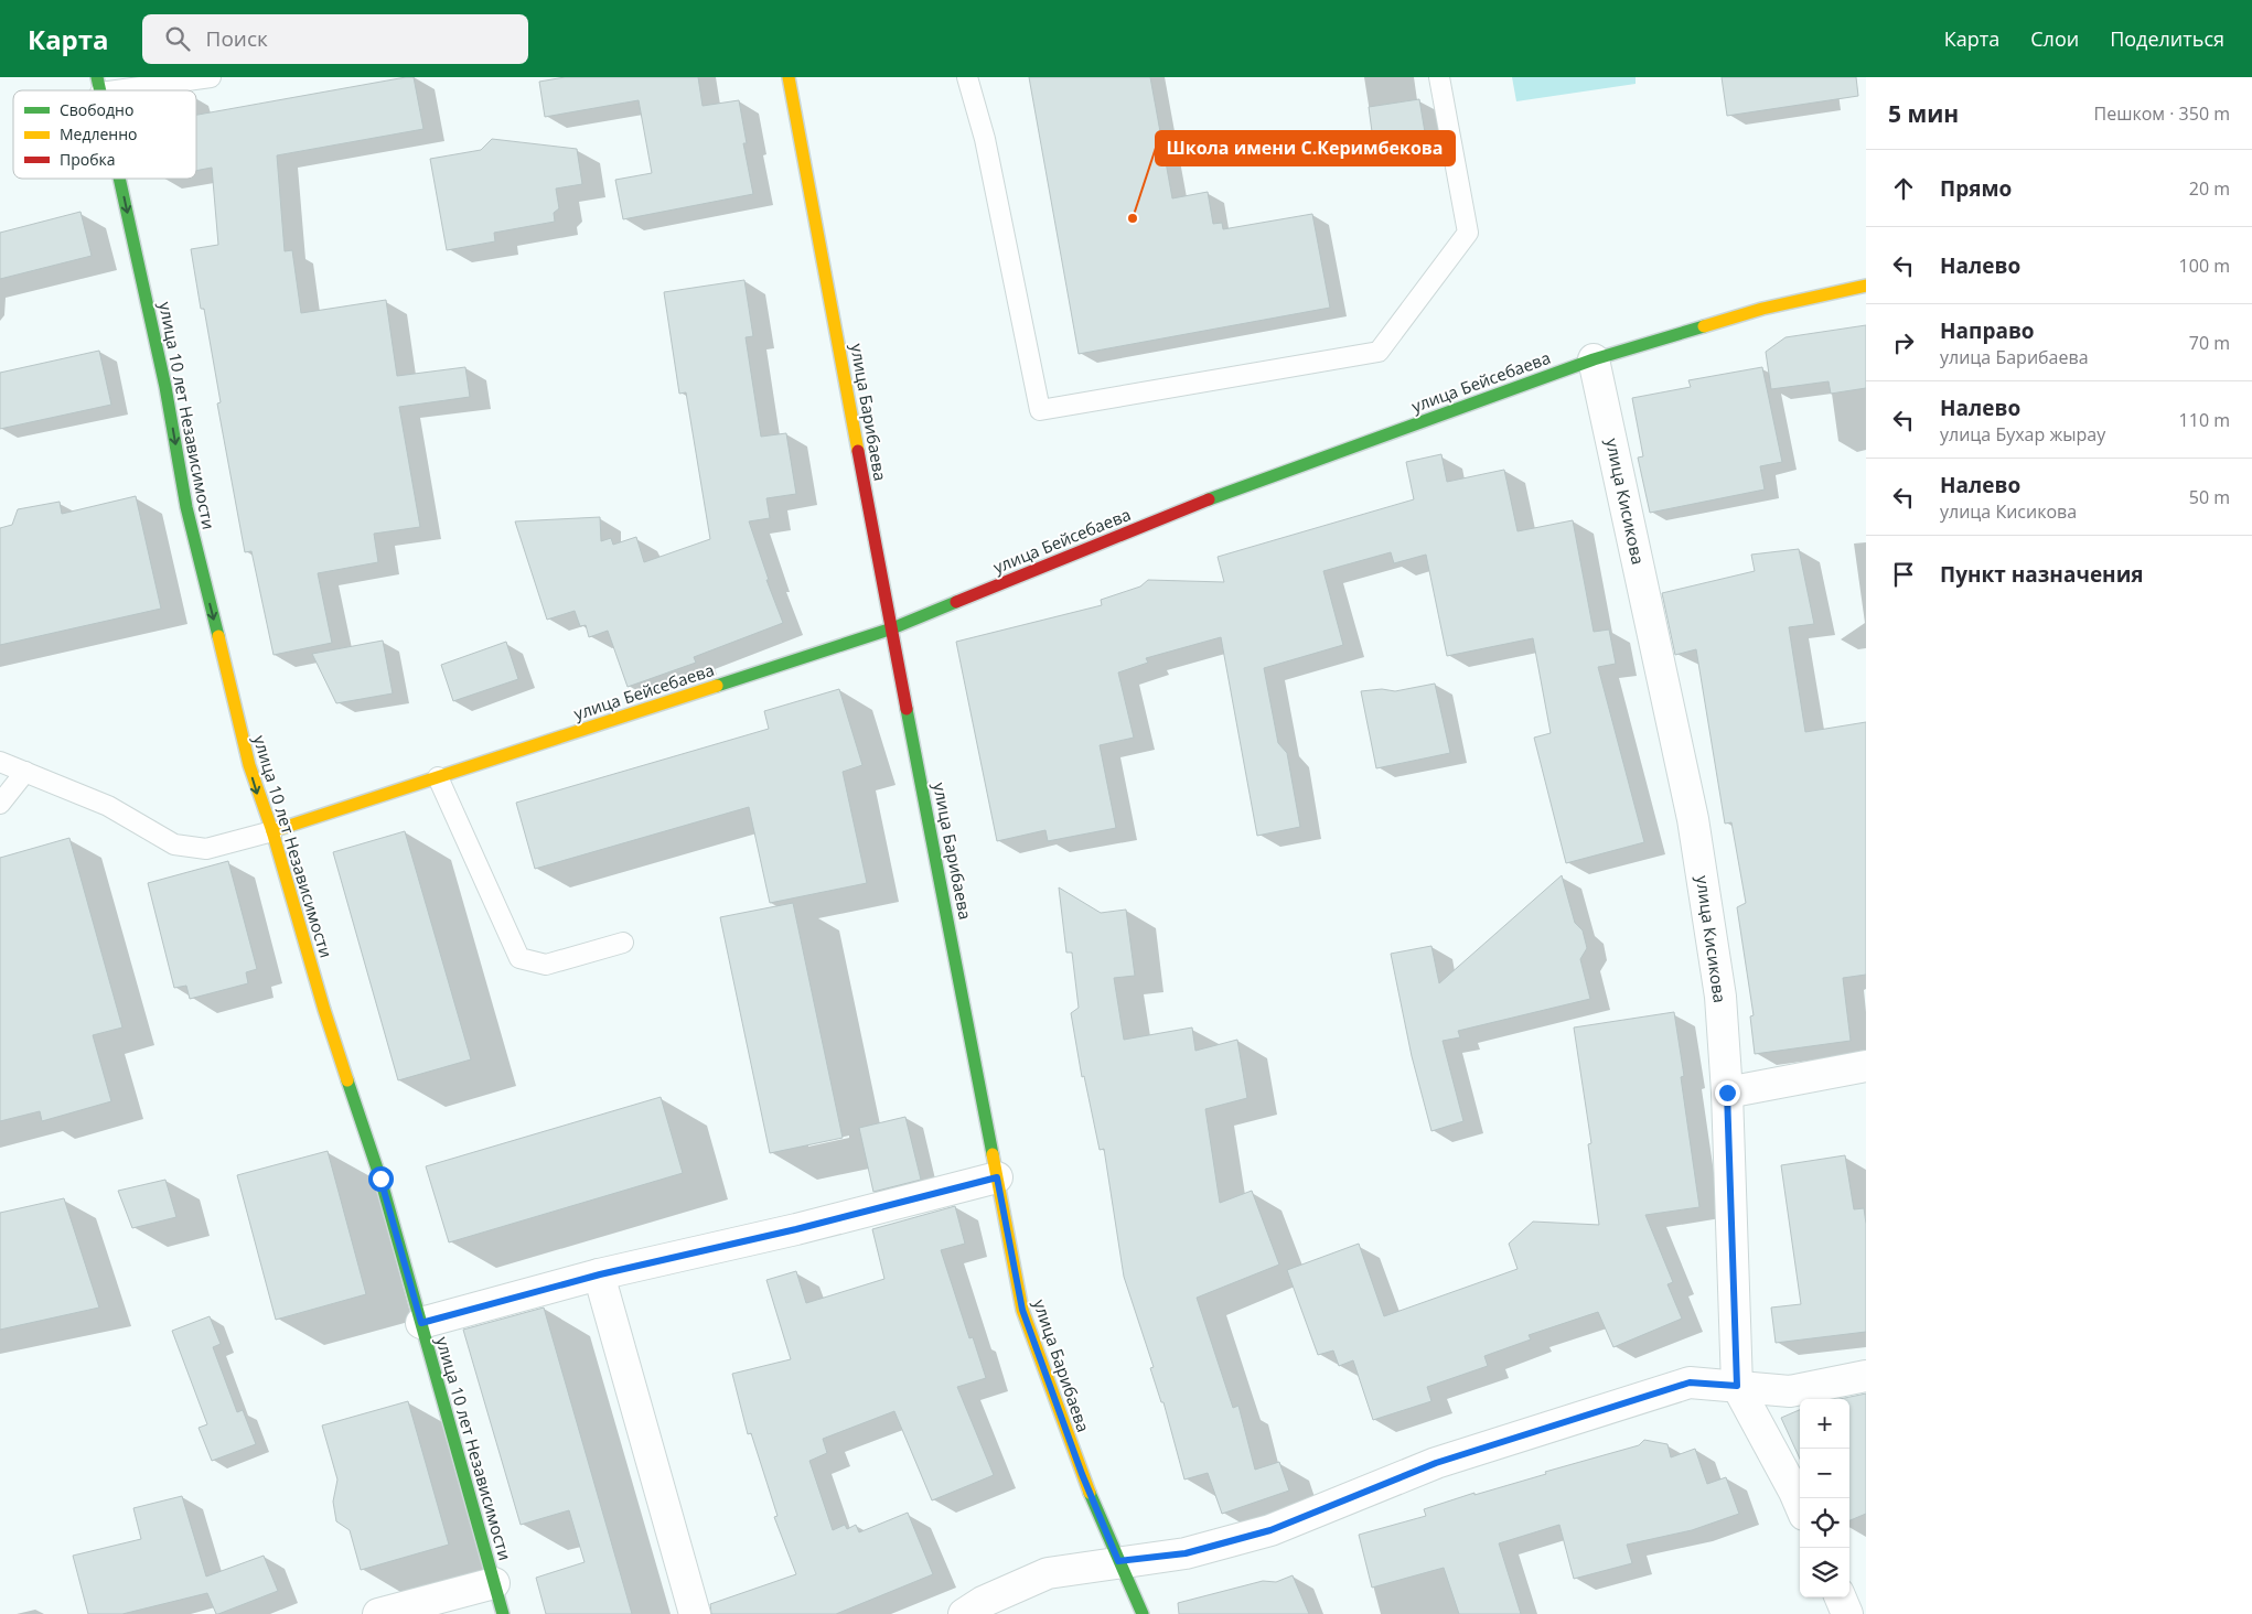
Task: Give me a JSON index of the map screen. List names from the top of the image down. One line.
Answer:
{"streets":{"street":["улица Бейсебаева","улица Барибаева","улица 10 лет Независимости","улица Кисикова"]},"crossings":[["улица Бейсебаева","улица Барибаева"],["улица Бейсебаева","улица 10 лет Независимости"],["улица Бейсебаева","улица Кисикова"]],"one_way":["улица 10 лет Независимости"],"places":["Школа имени С.Керимбекова"],"legend":["Свободно","Медленно","Пробка"],"page":{"header":"Карта","search":"Поиск","nav":["Карта","Слои","Поделиться"],"heading":["5 мин","Пешком · 350 m"],"list":[["Прямо","20 m"],["Налево","100 m"],["Направо","улица Барибаева","70 m"],["Налево","улица Бухар жырау","110 m"],["Налево","улица Кисикова","50 m"],"Пункт назначения"],"map_buttons":["+","−"]}}
